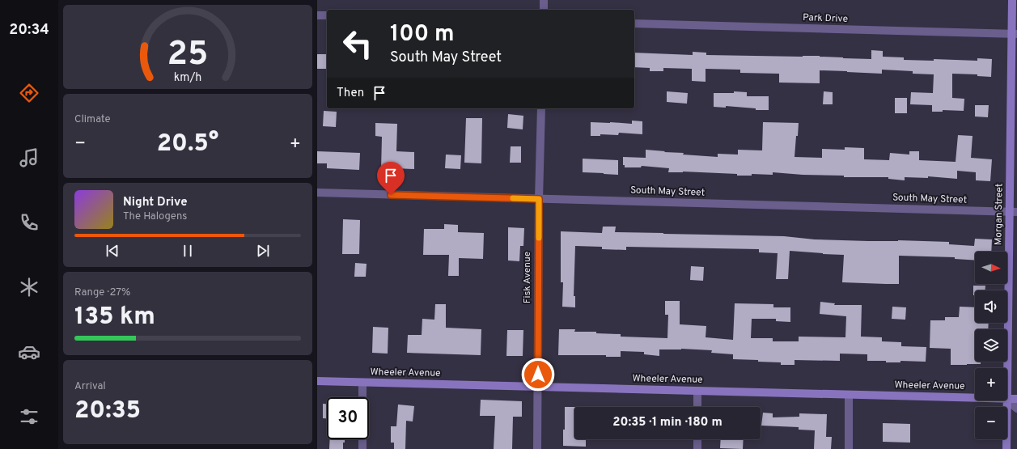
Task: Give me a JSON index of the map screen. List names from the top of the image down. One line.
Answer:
{"streets":{"street":["Park Drive","South May Street","Morgan Street","Fisk Avenue","Wheeler Avenue"]},"crossings":[["Park Drive","Morgan Street"],["South May Street","Morgan Street"],["South May Street","Fisk Avenue"],["Fisk Avenue","Wheeler Avenue"]],"north":"right","page":{"tabs":"20:34","turn":["100 m","South May Street"],"then":"Then","tile":["Climate",["Range · 27%","135 km"],["Arrival","20:35"]],"heat":["−","20.5°","+"],"song":["Night Drive","The Halogens"],"map_buttons":["+","−"],"limit":"30","trip":"20:35 · 1 min · 180 m","gauge":["25","km/h"]}}
